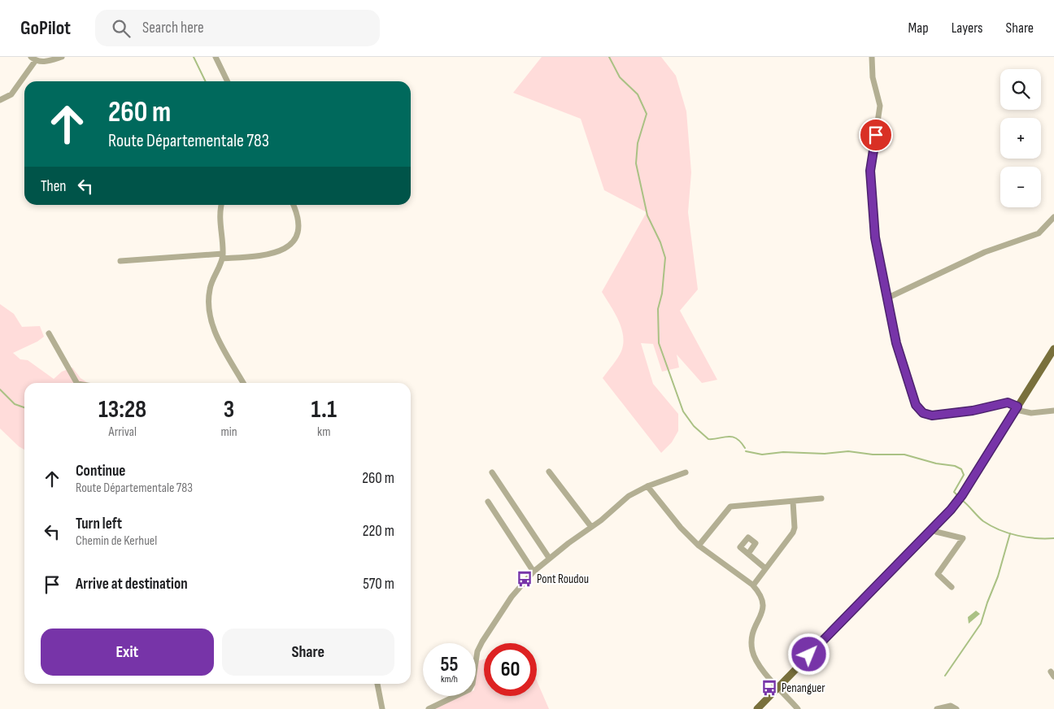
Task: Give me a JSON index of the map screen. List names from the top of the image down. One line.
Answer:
{"places":{"bus stop":["Pont Roudou","Penanguer"]},"page":{"header":"GoPilot","search":"Search here","nav":["Map","Layers","Share"],"map_buttons":["+","−"],"turn":["260 m","Route Départementale 783"],"then":"Then","eta":["13:28","Arrival","3","min","1.1","km"],"list":[{"name":"Continue","note":"Route Départementale 783","value":"260 m"},{"name":"Turn left","note":"Chemin de Kerhuel","value":"220 m"},{"name":"Arrive at destination","value":"570 m"}],"buttons":["Exit","Share"],"speed":"55 km/h","limit":"60"}}
